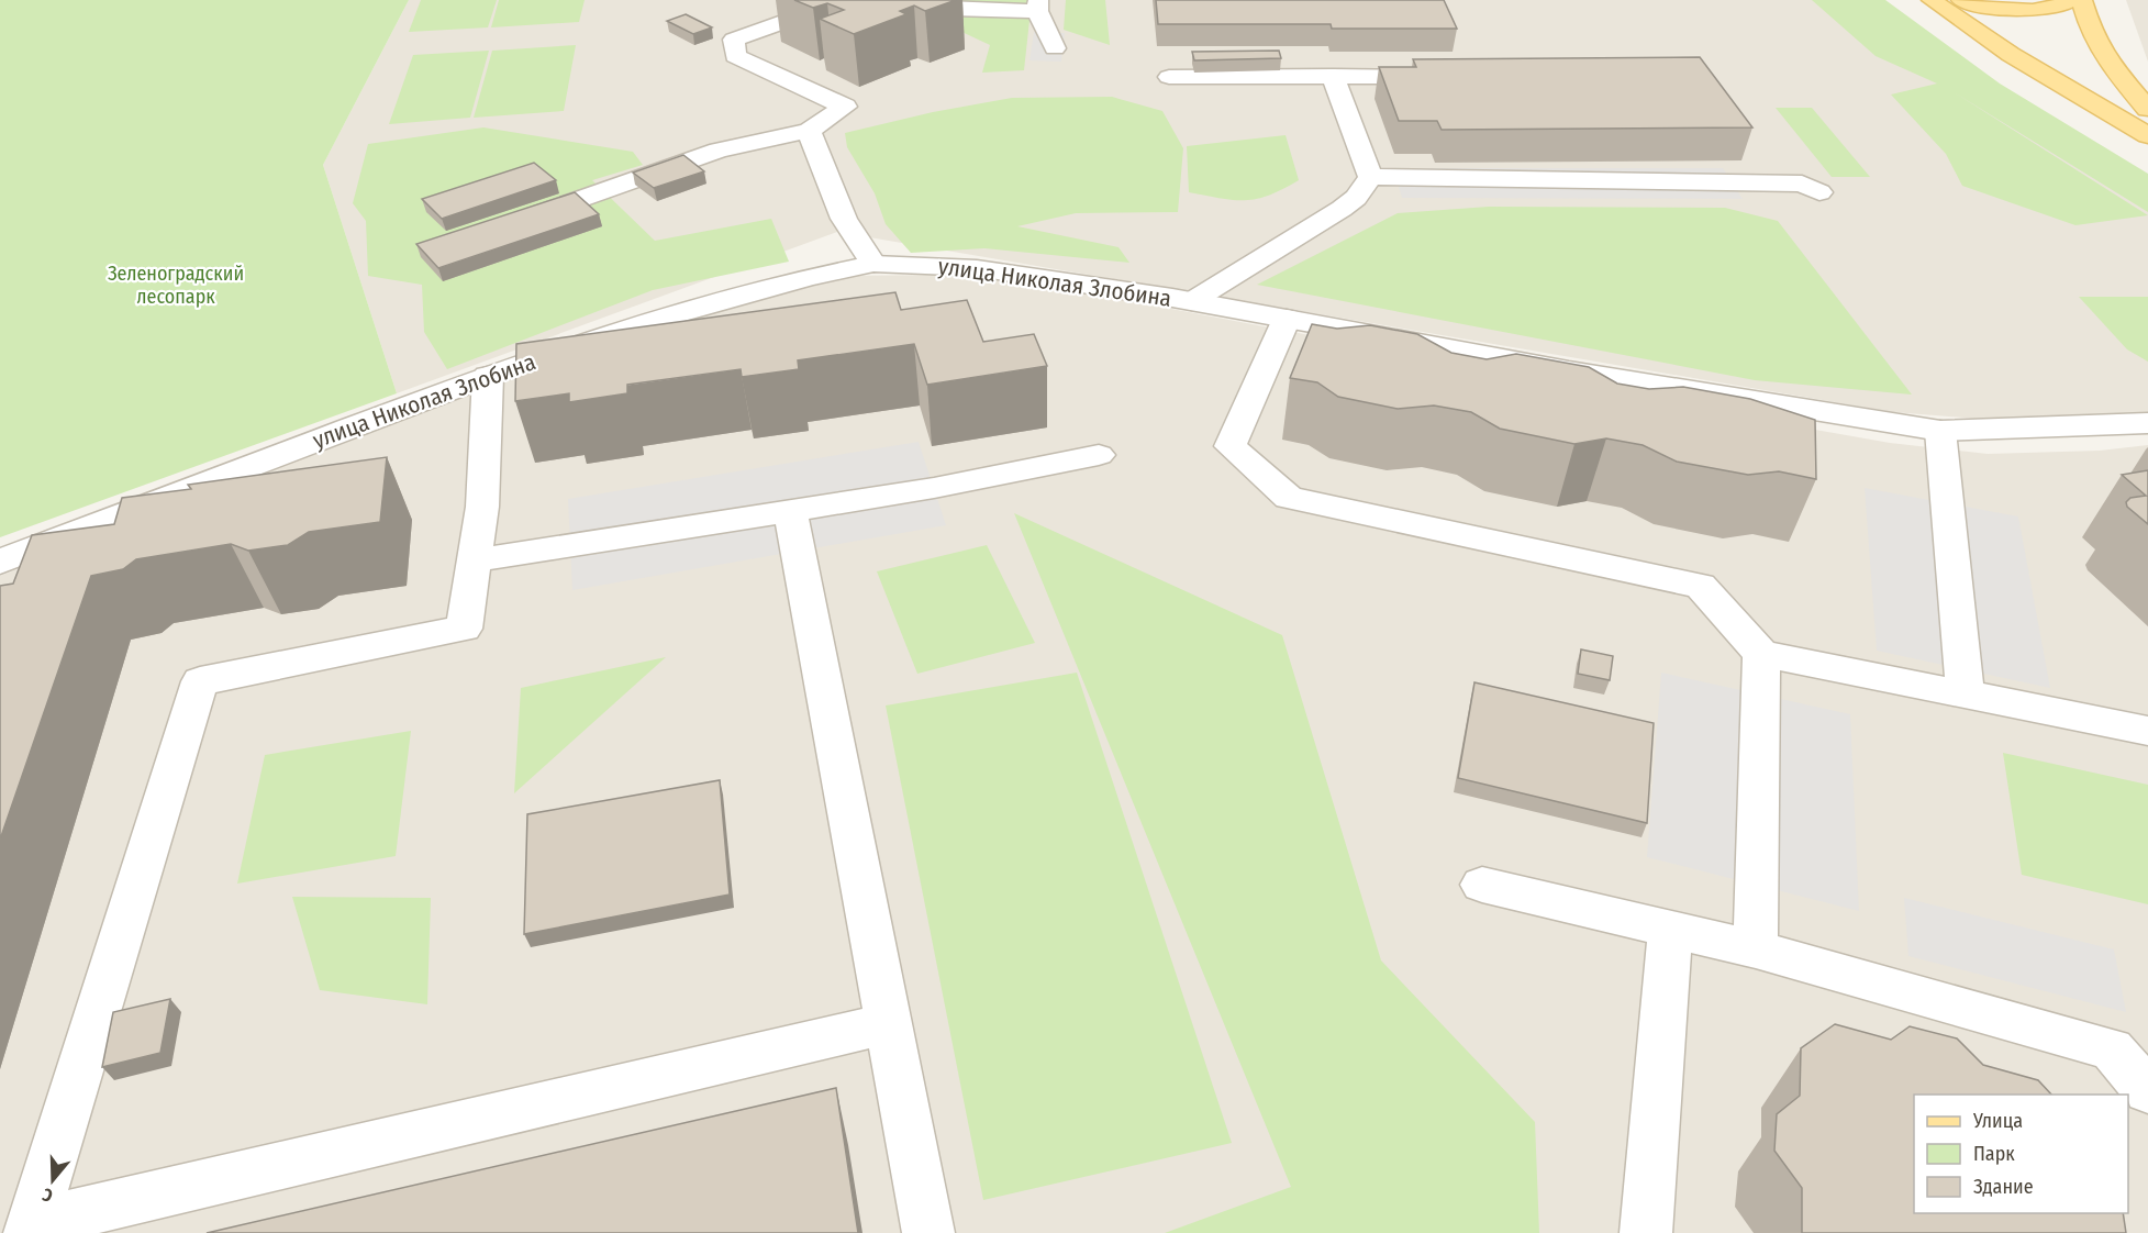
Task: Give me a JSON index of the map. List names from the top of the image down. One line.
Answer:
{"streets":{"street":["улица Николая Злобина"]},"parks":["Зеленоградский лесопарк"],"legend":["Улица","Парк","Здание"],"north":"bottom"}
